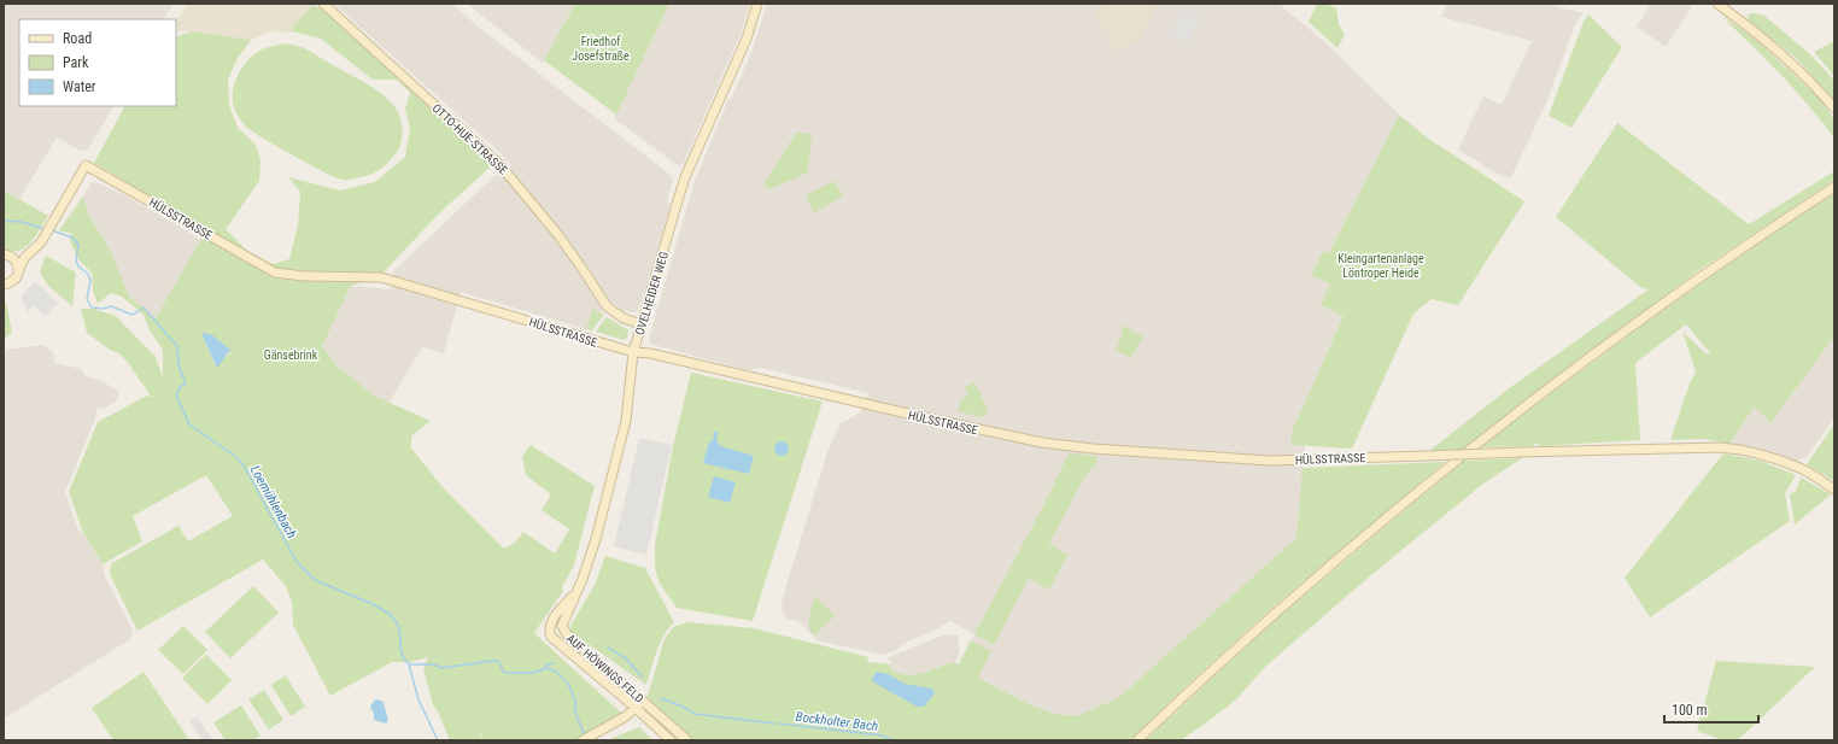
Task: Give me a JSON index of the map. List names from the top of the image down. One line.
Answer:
{"streets":{"main road":["OTTO-HUE-STRASSE","HÜLSSTRASSE","OVELHEIDER WEG","AUF HÖWINGS FELD"]},"crossings":[["OTTO-HUE-STRASSE","OVELHEIDER WEG"],["HÜLSSTRASSE","OVELHEIDER WEG"],["OVELHEIDER WEG","AUF HÖWINGS FELD"]],"water":["Loemühlenbach","Bockholter Bach"],"parks":["Friedhof Josefstraße","Kleingartenanlage Löntroper Heide","Gänsebrink"],"legend":["Road","Park","Water"],"scale_bar":"100 m"}
